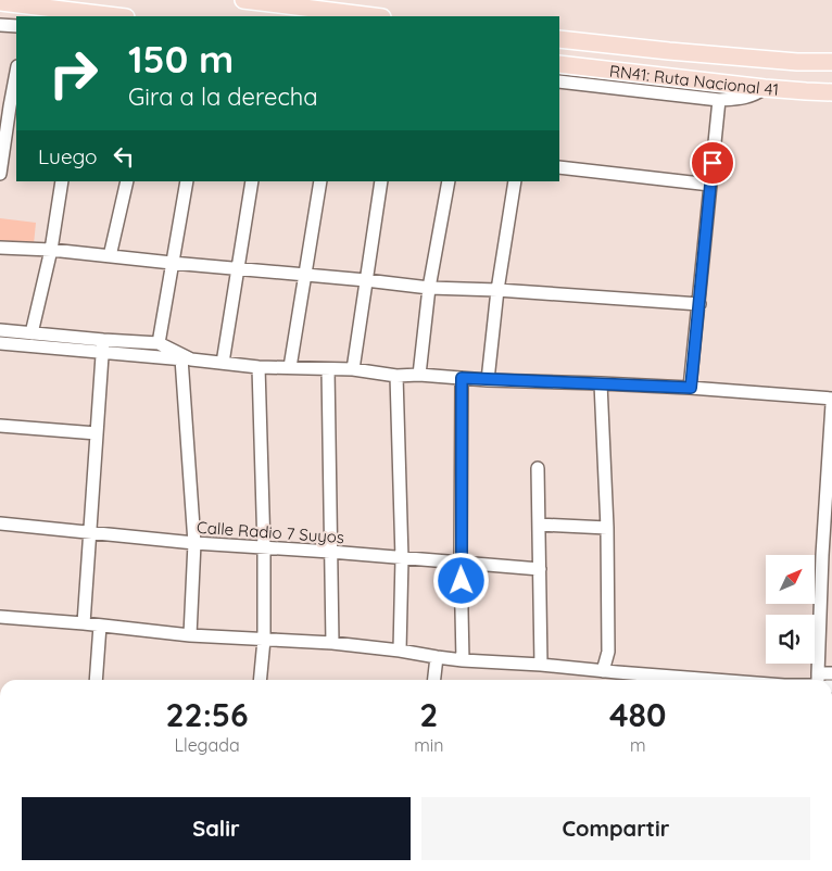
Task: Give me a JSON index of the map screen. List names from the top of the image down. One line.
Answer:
{"streets":{"main road":["RN41: Ruta Nacional 41"],"street":["Calle Radio 7 Suyos"]},"north":"top right","page":{"turn":["150 m","Gira a la derecha"],"then":"Luego","eta":["22:56","Llegada","2","min","480","m"],"buttons":["Salir","Compartir"]}}
